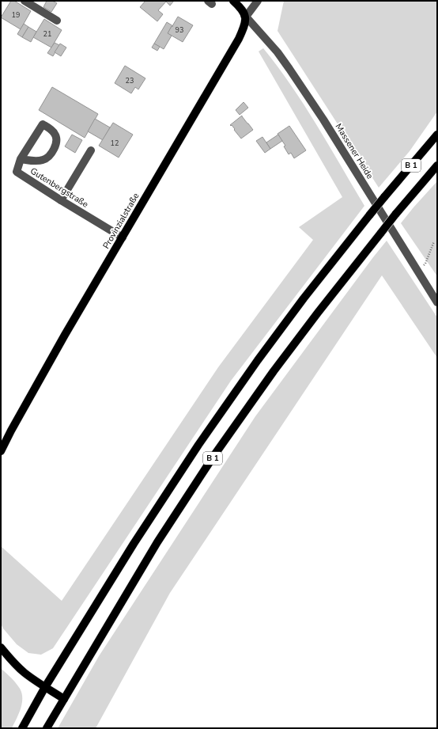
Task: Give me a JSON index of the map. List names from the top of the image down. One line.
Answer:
{"streets":{"main road":["B 1","Provinzialstraße"],"street":["Massener Heide","Gutenbergstraße"]},"crossings":[["Massener Heide","Provinzialstraße"],["Gutenbergstraße","Provinzialstraße"]],"house_numbers":["19","93","21","23","12"]}
